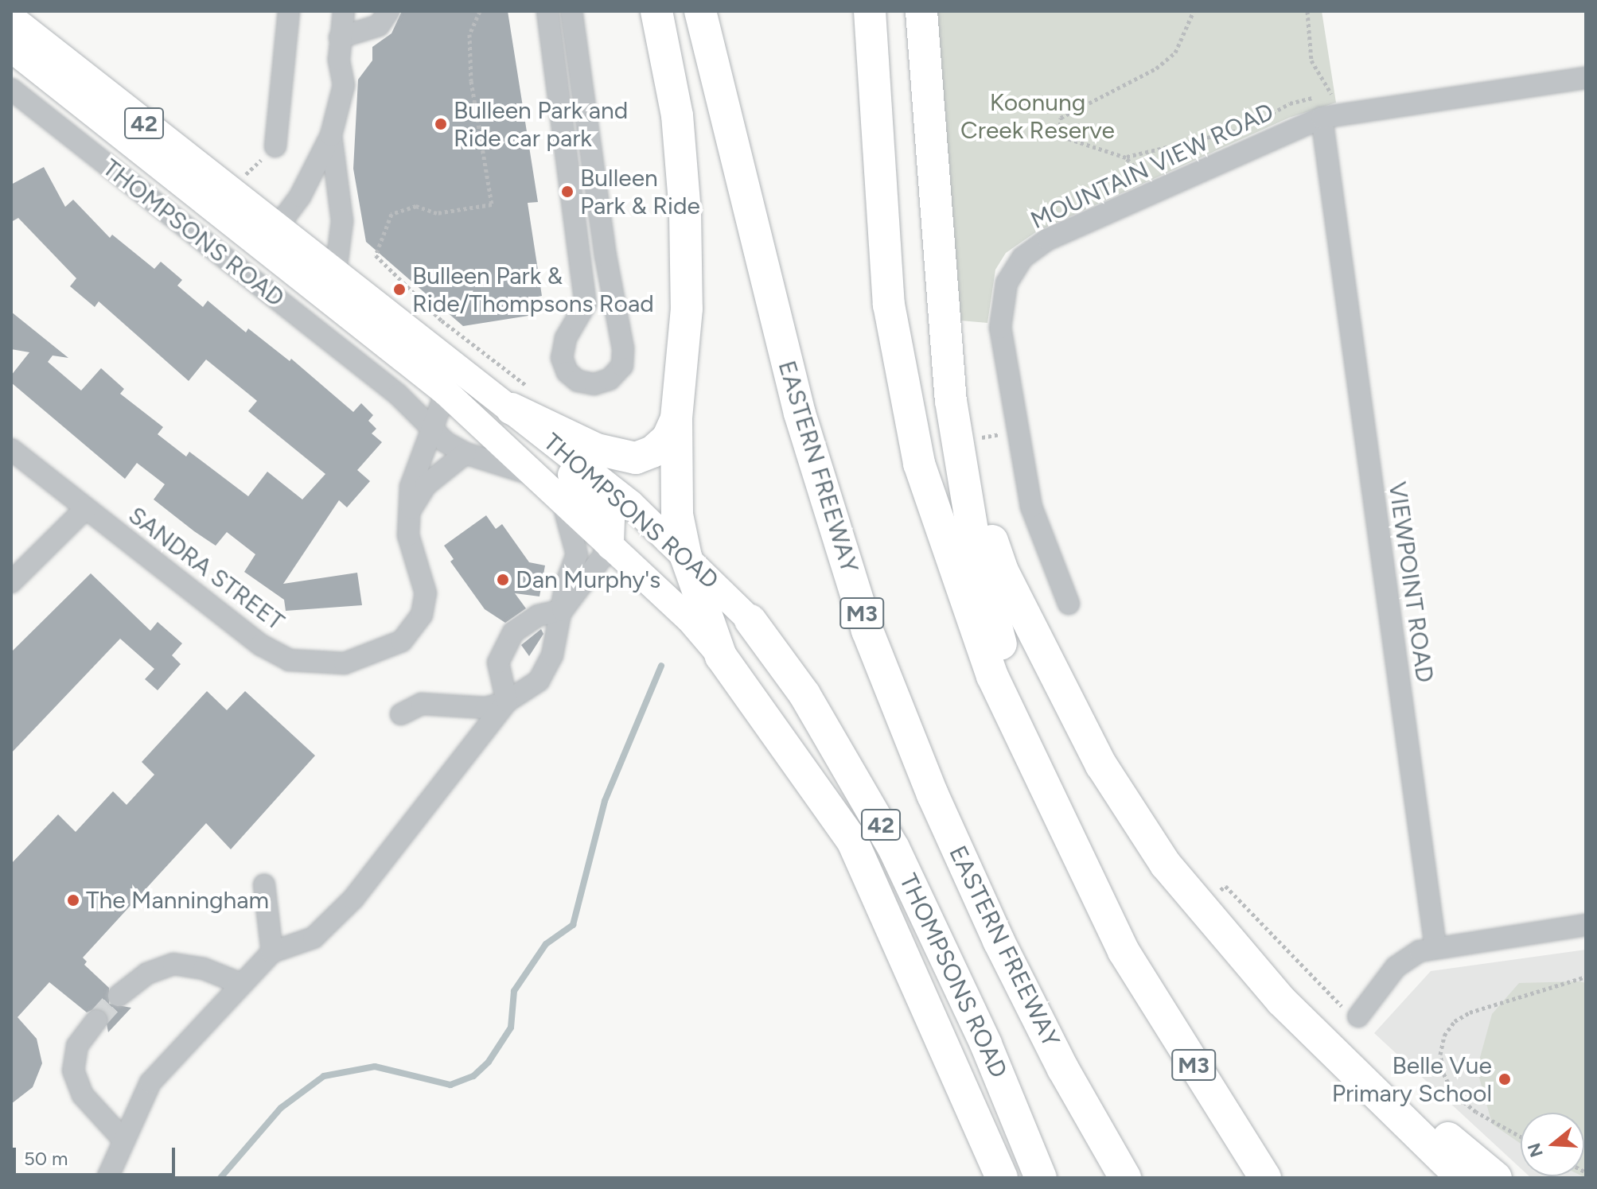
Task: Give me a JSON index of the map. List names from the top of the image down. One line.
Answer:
{"streets":{"highway":["42","THOMPSONS ROAD","EASTERN FREEWAY","M3"],"street":["MOUNTAIN VIEW ROAD","SANDRA STREET","VIEWPOINT ROAD"]},"crossings":[["MOUNTAIN VIEW ROAD","VIEWPOINT ROAD"],["THOMPSONS ROAD","SANDRA STREET"]],"parks":["Koonung Creek Reserve"],"places":["Bulleen Park and Ride car park","Bulleen Park & Ride","Bulleen Park & Ride/Thompsons Road","Dan Murphy's","The Manningham","Belle Vue Primary School"],"scale_bar":"50 m","north":"left"}
